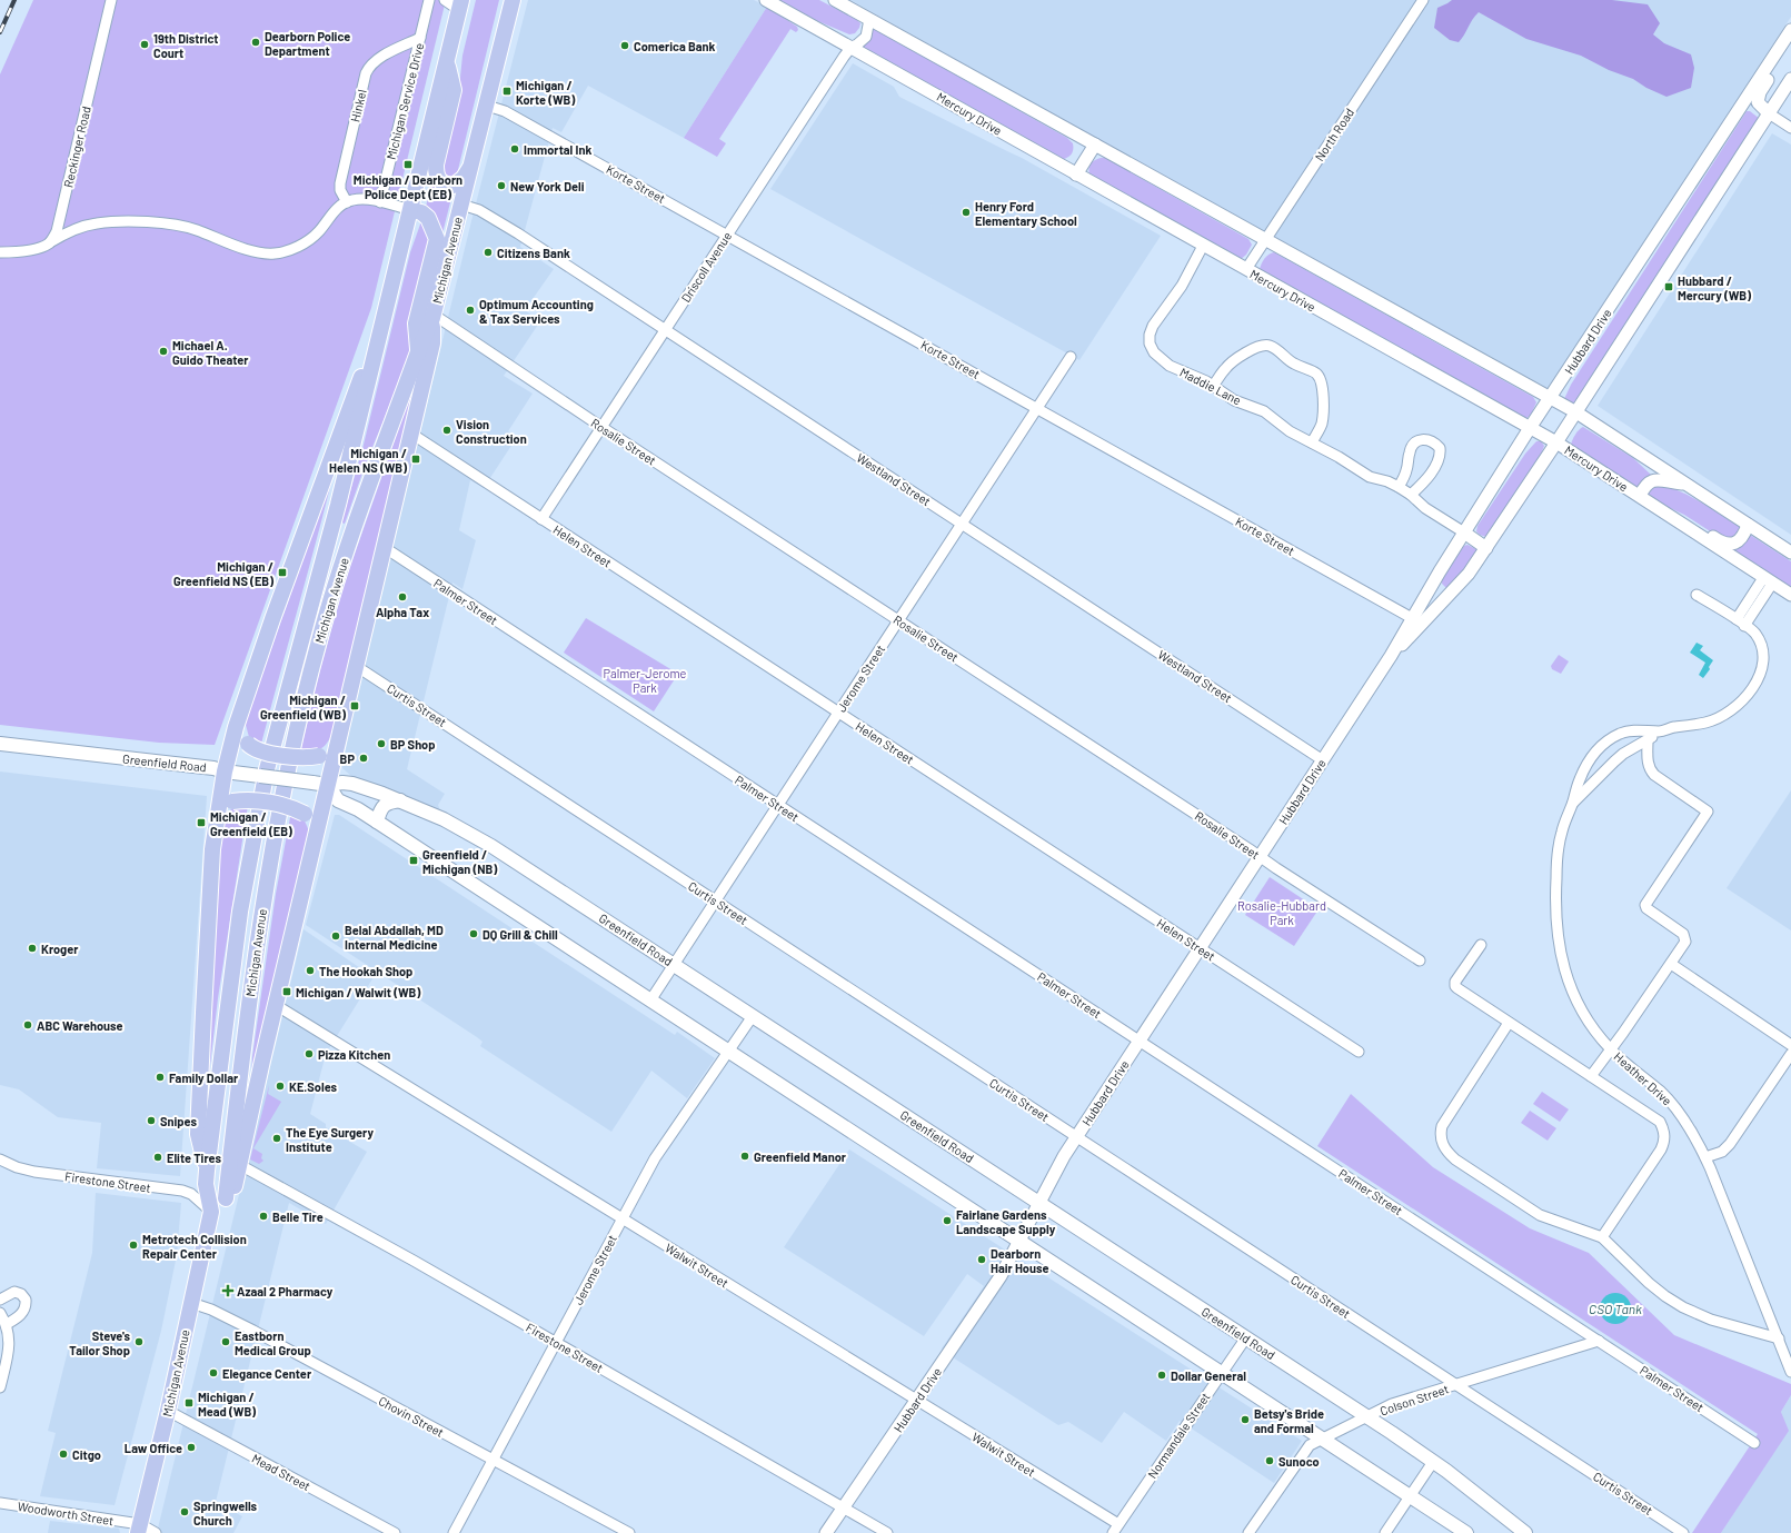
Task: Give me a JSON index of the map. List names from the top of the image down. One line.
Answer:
{"streets":{"main road":["Michigan Avenue","Greenfield Road"],"street":["Michigan Service Drive","Hinkel","Mercury Drive","North Road","Reckinger Road","Korte Street","Driscoll Avenue","Hubbard Drive","Maddie Lane","Rosalie Street","Westland Street","Helen Street","Palmer Street","Jerome Street","Curtis Street","Heather Drive","Firestone Street","Walwit Street","Colson Street","Chovin Street","Normandale Street","Mead Street","Woodworth Street"]},"crossings":[["Michigan Service Drive","Hinkel"],["Mercury Drive","North Road"],["Mercury Drive","Driscoll Avenue"],["Mercury Drive","Hubbard Drive"],["Mercury Drive","Maddie Lane"],["Korte Street","Michigan Avenue"],["Korte Street","Driscoll Avenue"],["Korte Street","Hubbard Drive"],["Korte Street","Jerome Street"],["Michigan Avenue","Rosalie Street"],["Michigan Avenue","Westland Street"],["Michigan Avenue","Firestone Street"],["Michigan Avenue","Chovin Street"],["Michigan Avenue","Mead Street"],["Michigan Avenue","Woodworth Street"],["Driscoll Avenue","Rosalie Street"],["Driscoll Avenue","Westland Street"],["Driscoll Avenue","Helen Street"],["Hubbard Drive","Maddie Lane"],["Hubbard Drive","Rosalie Street"],["Hubbard Drive","Westland Street"],["Hubbard Drive","Helen Street"],["Hubbard Drive","Palmer Street"],["Hubbard Drive","Curtis Street"],["Hubbard Drive","Greenfield Road"],["Hubbard Drive","Firestone Street"],["Hubbard Drive","Walwit Street"],["Rosalie Street","Jerome Street"],["Westland Street","Jerome Street"],["Helen Street","Jerome Street"],["Palmer Street","Jerome Street"],["Palmer Street","Colson Street"],["Jerome Street","Curtis Street"],["Jerome Street","Greenfield Road"],["Jerome Street","Firestone Street"],["Jerome Street","Walwit Street"],["Jerome Street","Chovin Street"],["Curtis Street","Colson Street"],["Greenfield Road","Colson Street"],["Greenfield Road","Normandale Street"],["Walwit Street","Normandale Street"]],"water":["CSO Tank"],"parks":["Palmer-Jerome Park","Rosalie-Hubbard Park"],"places":{"other":["Dearborn Police Department","19th District Court","Comerica Bank","Immortal Ink","New York Deli","Henry Ford Elementary School","Citizens Bank","Optimum Accounting & Tax Services","Michael A. Guido Theater","Vision Construction","Alpha Tax","BP Shop","BP","DQ Grill & Chill","Belal Abdallah, MD Internal Medicine","Kroger","The Hookah Shop","ABC Warehouse","Pizza Kitchen","Family Dollar","KE.Soles","Snipes","The Eye Surgery Institute","Greenfield Manor","Elite Tires","Belle Tire","Fairlane Gardens Landscape Supply","Metrotech Collision Repair Center","Dearborn Hair House","Steve's Tailor Shop","Eastborn Medical Group","Elegance Center","Dollar General","Betsy's Bride and Formal","Law Office","Citgo","Sunoco","Springwells Church"],"transit":["Michigan / Korte (WB)","Michigan / Dearborn Police Dept (EB)","Hubbard / Mercury (WB)","Michigan / Helen NS (WB)","Michigan / Greenfield NS (EB)","Michigan / Greenfield (WB)","Michigan / Greenfield (EB)","Greenfield / Michigan (NB)","Michigan / Walwit (WB)","Michigan / Mead (WB)"],"health":["Azaal 2 Pharmacy"]}}
